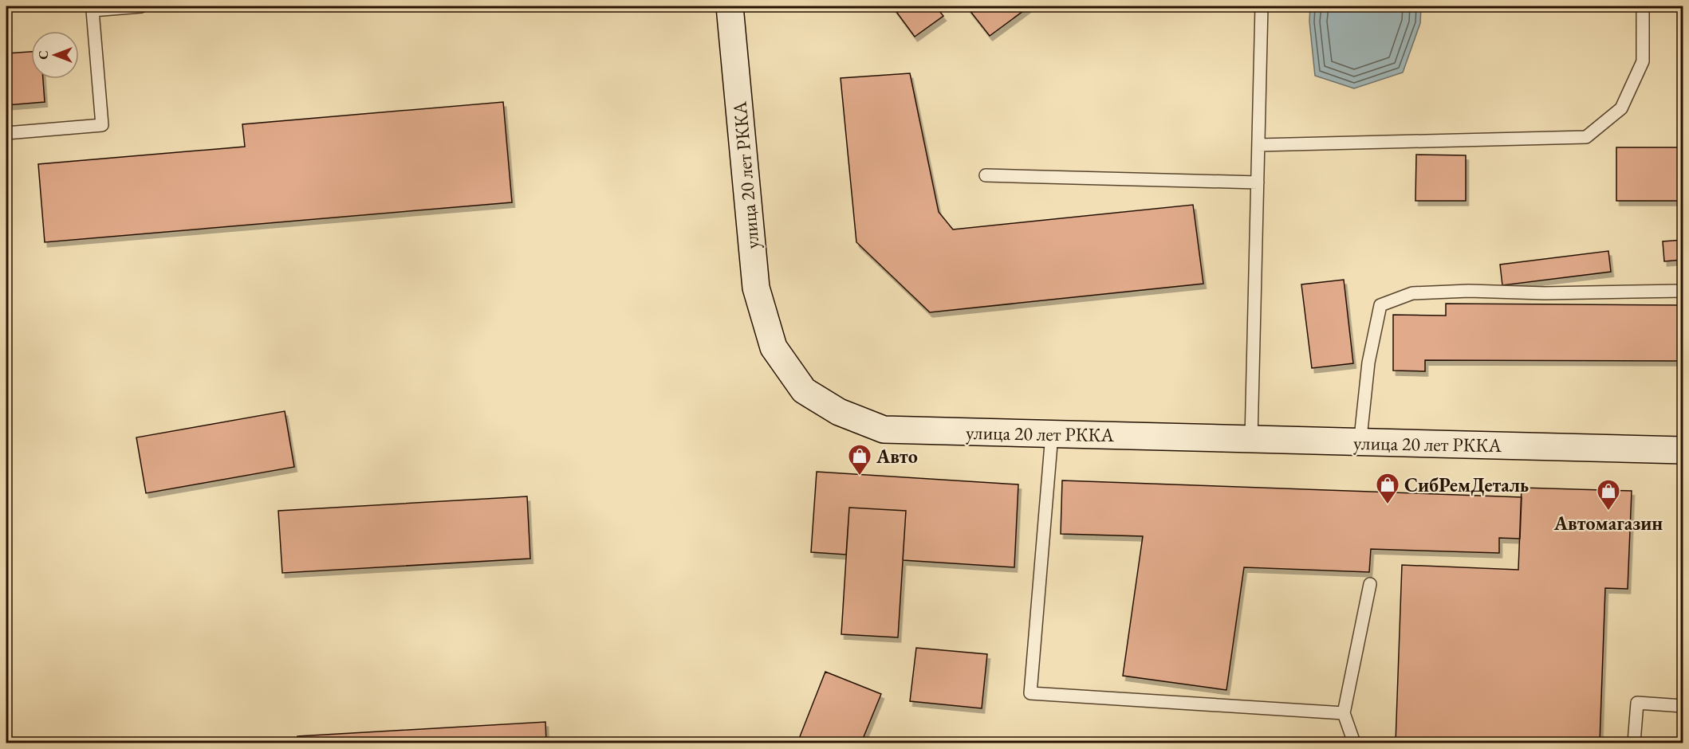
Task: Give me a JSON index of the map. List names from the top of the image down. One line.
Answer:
{"streets":{"main road":["улица 20 лет РККА"]},"places":{"shop":["Авто","СибРемДеталь","Автомагазин"]},"north":"left"}
